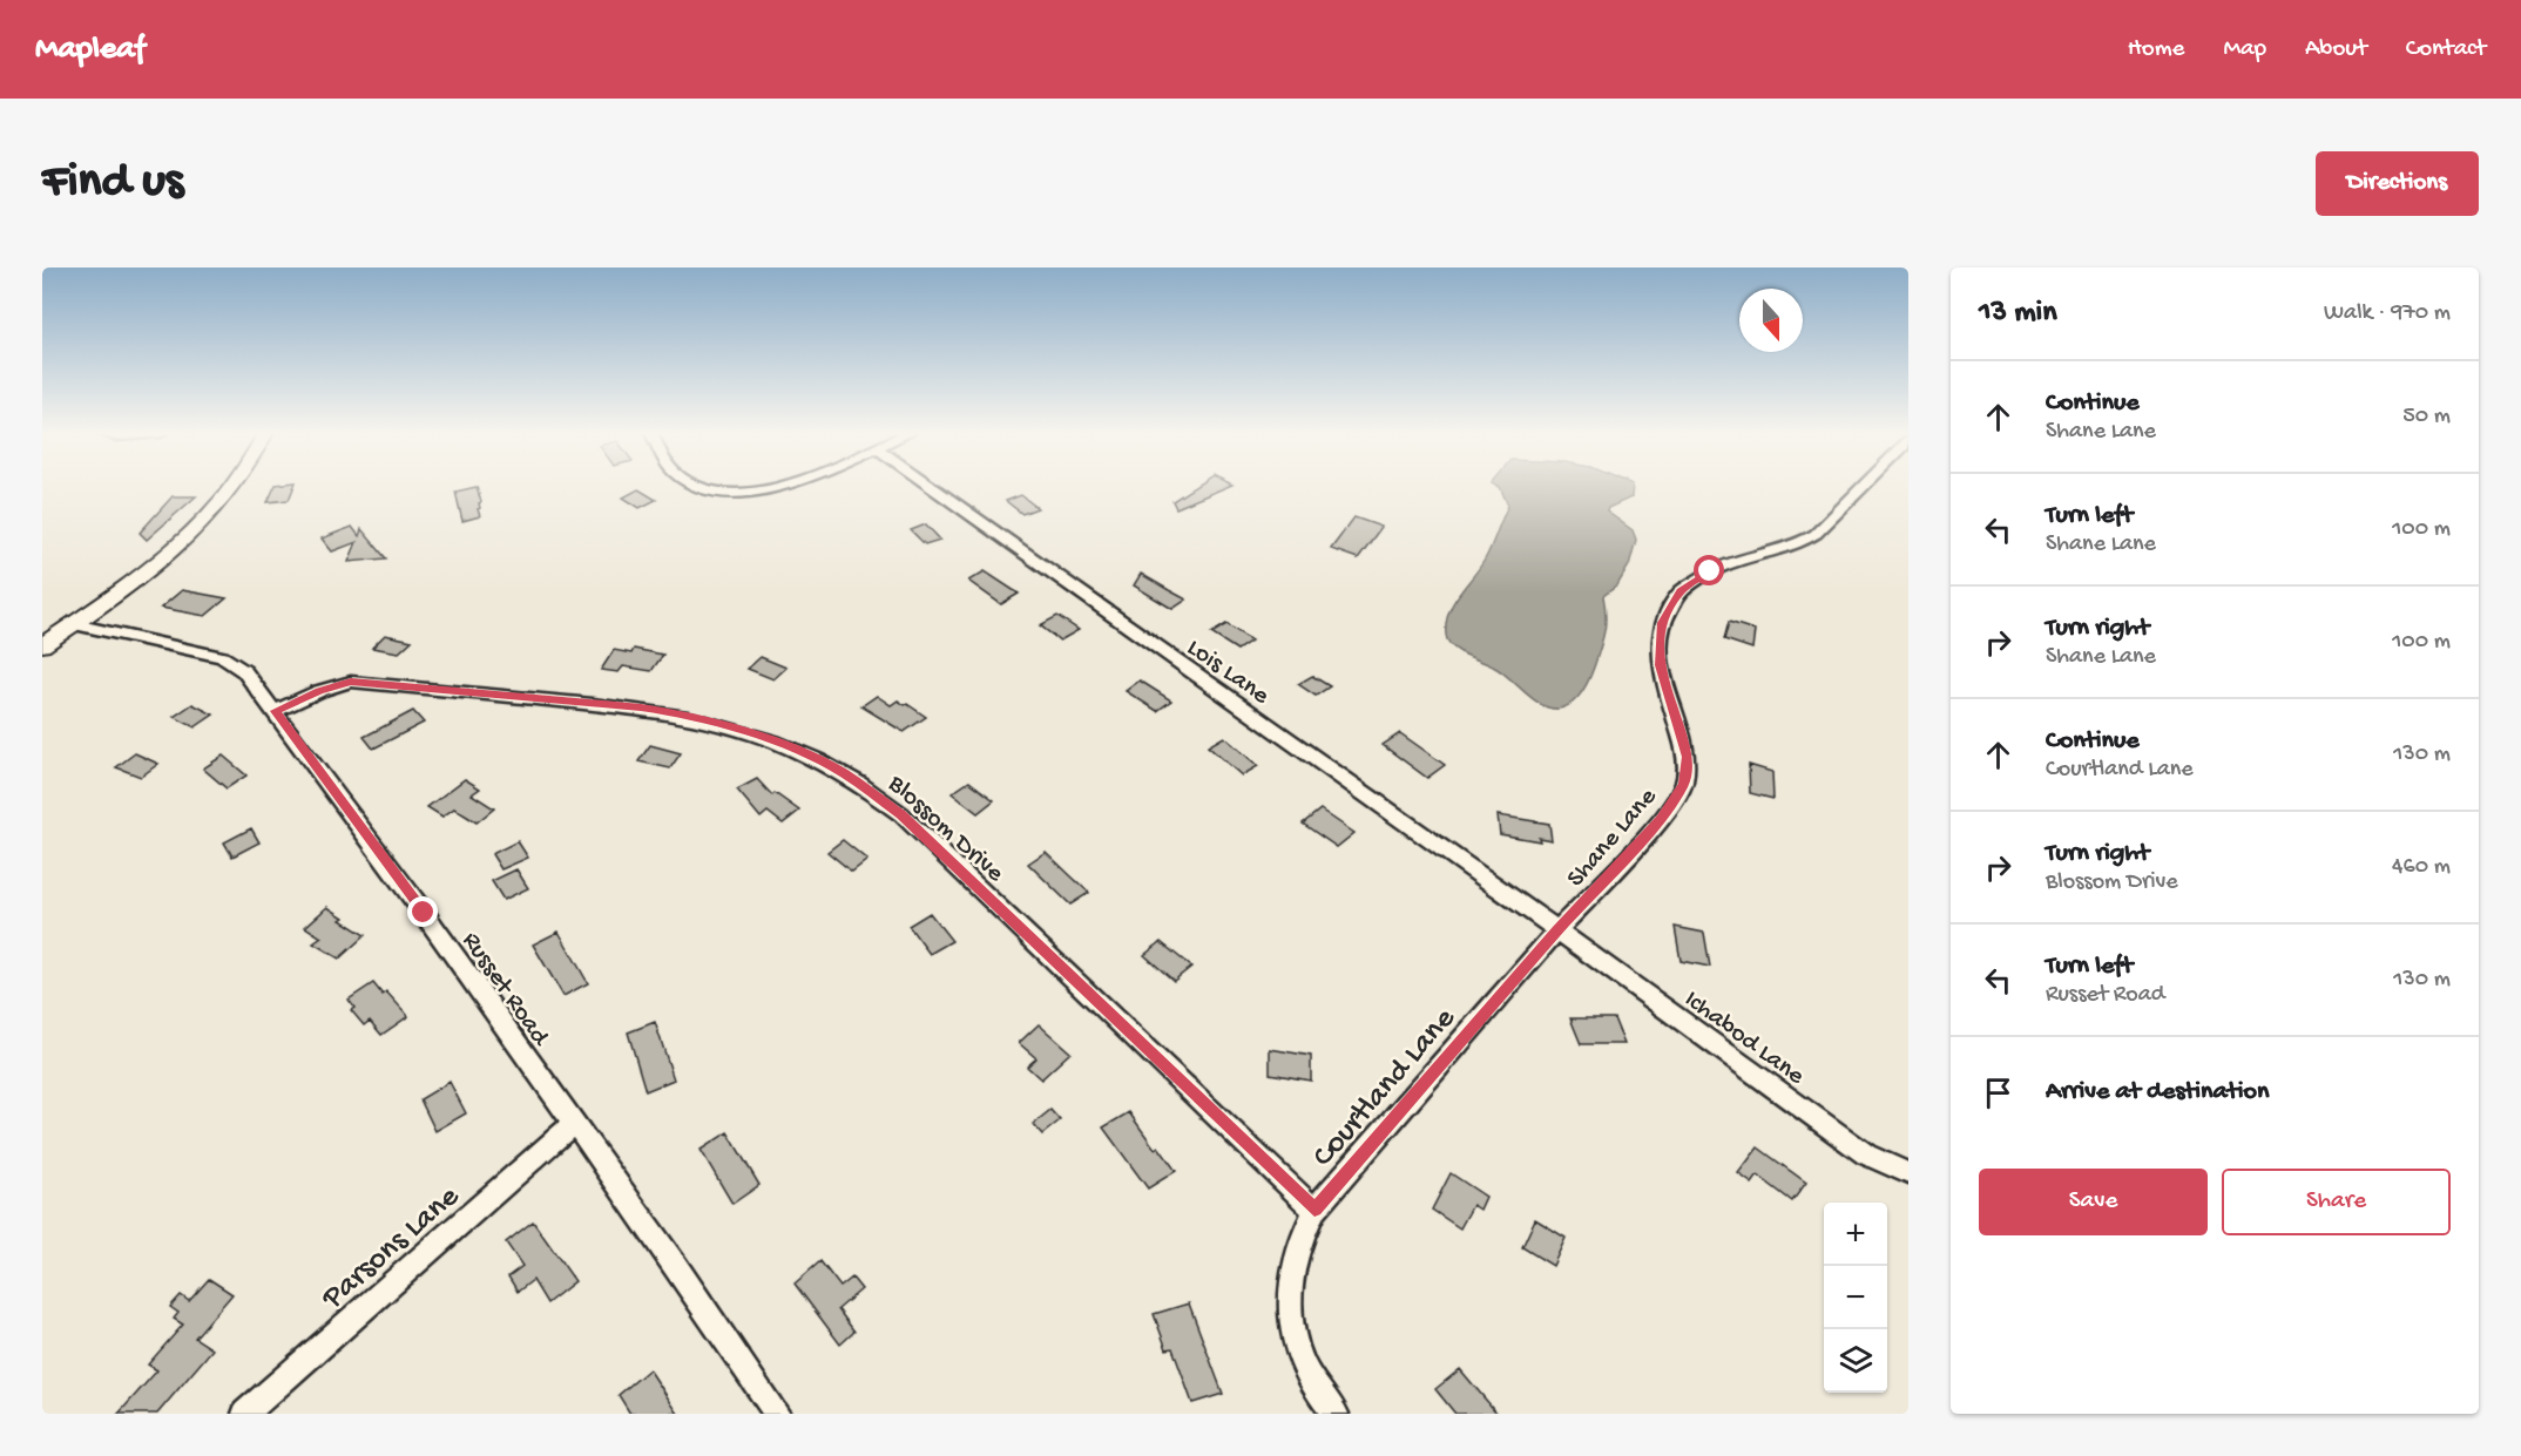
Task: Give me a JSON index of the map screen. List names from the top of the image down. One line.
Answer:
{"streets":{"street":["Lois Lane","Blossom Drive","Shane Lane","Russet Road","Ichabod Lane","Courtland Lane","Parsons Lane"]},"crossings":[["Lois Lane","Shane Lane"],["Lois Lane","Ichabod Lane"],["Lois Lane","Courtland Lane"],["Blossom Drive","Russet Road"],["Blossom Drive","Courtland Lane"],["Shane Lane","Ichabod Lane"],["Shane Lane","Courtland Lane"],["Russet Road","Parsons Lane"],["Ichabod Lane","Courtland Lane"]],"north":"bottom","page":{"header":"Mapleaf","nav":["Home","Map","About","Contact"],"buttons":["Directions",["Save","Share"]],"title":"Find us","heading":["13 min","Walk · 970 m"],"list":[["Continue","Shane Lane","50 m"],["Turn left","Shane Lane","100 m"],["Turn right","Shane Lane","100 m"],["Continue","Courtland Lane","130 m"],["Turn right","Blossom Drive","460 m"],["Turn left","Russet Road","130 m"],"Arrive at destination"],"map_buttons":["+","−"]}}
